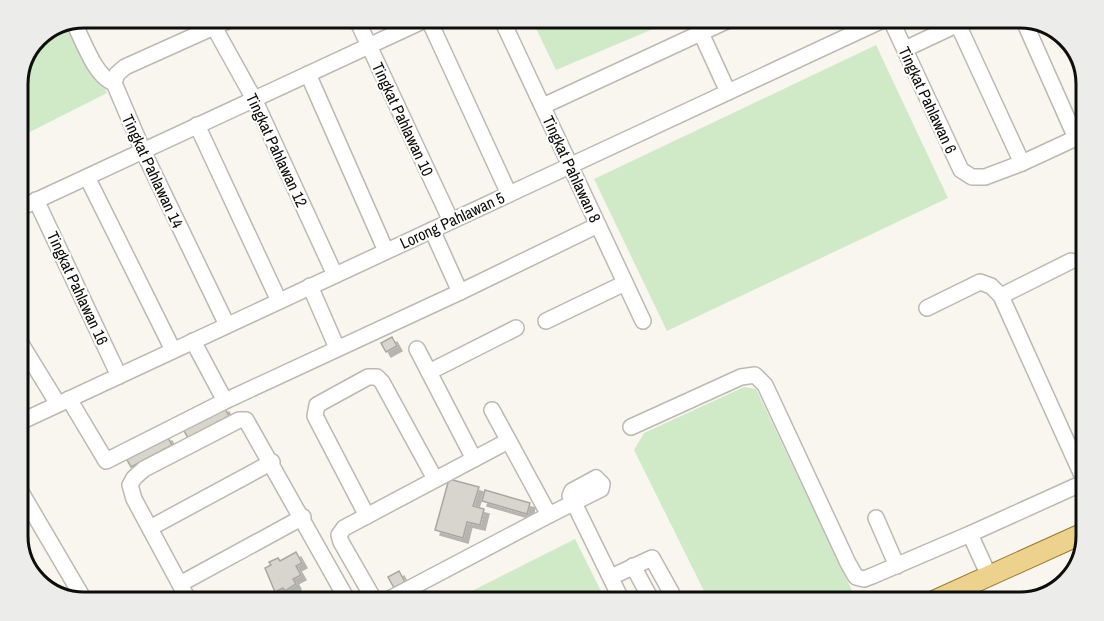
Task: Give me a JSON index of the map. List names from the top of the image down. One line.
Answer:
{"streets":{"street":["Tingkat Pahlawan 6","Tingkat Pahlawan 10","Tingkat Pahlawan 12","Tingkat Pahlawan 8","Tingkat Pahlawan 14","Lorong Pahlawan 5","Tingkat Pahlawan 16"]},"crossings":[["Tingkat Pahlawan 10","Lorong Pahlawan 5"],["Tingkat Pahlawan 12","Lorong Pahlawan 5"],["Tingkat Pahlawan 8","Lorong Pahlawan 5"],["Tingkat Pahlawan 14","Lorong Pahlawan 5"],["Lorong Pahlawan 5","Tingkat Pahlawan 16"]]}
